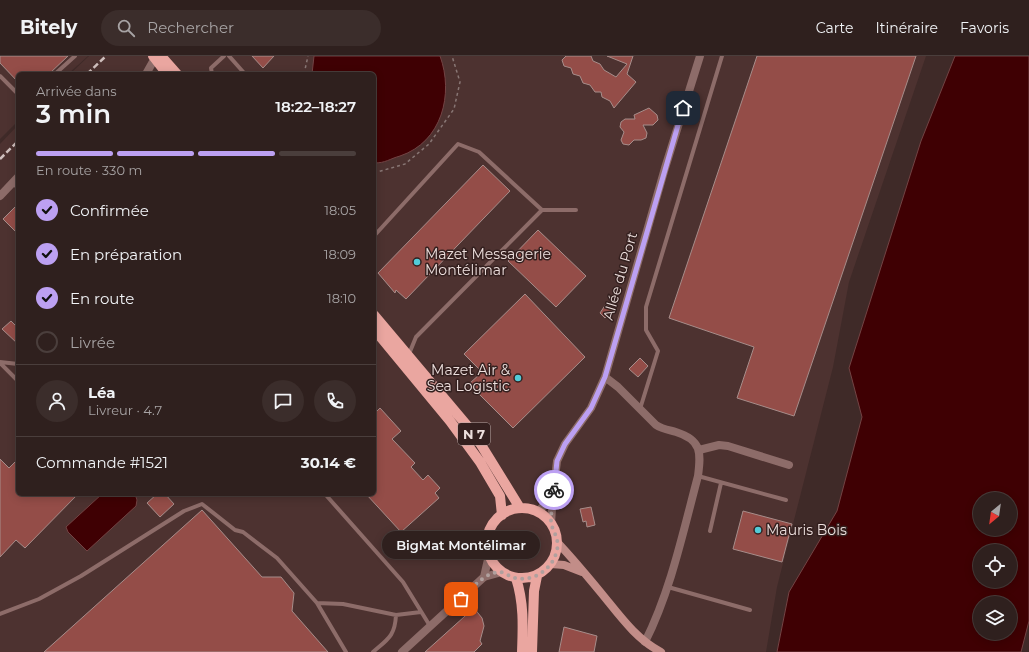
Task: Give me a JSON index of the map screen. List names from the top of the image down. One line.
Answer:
{"streets":{"main road":["N 7"],"street":["Allée du Port"]},"crossings":[["Allée du Port","N 7"]],"places":["Mazet Messagerie Montélimar","Mazet Air & Sea Logistic","Mauris Bois","BigMat Montélimar"],"north":"bottom left","page":{"header":"Bitely","search":"Rechercher","nav":["Carte","Itinéraire","Favoris"],"heading":["3 min","Arrivée dans","18:22–18:27"],"panel":["Léa","Livreur · 4.7","Commande #1521","30.14 €"],"bar":"En route · 330 m","list":[["Confirmée","18:05"],["En préparation","18:09"],["En route","18:10"],"Livrée"],"bubble":"BigMat Montélimar"}}
